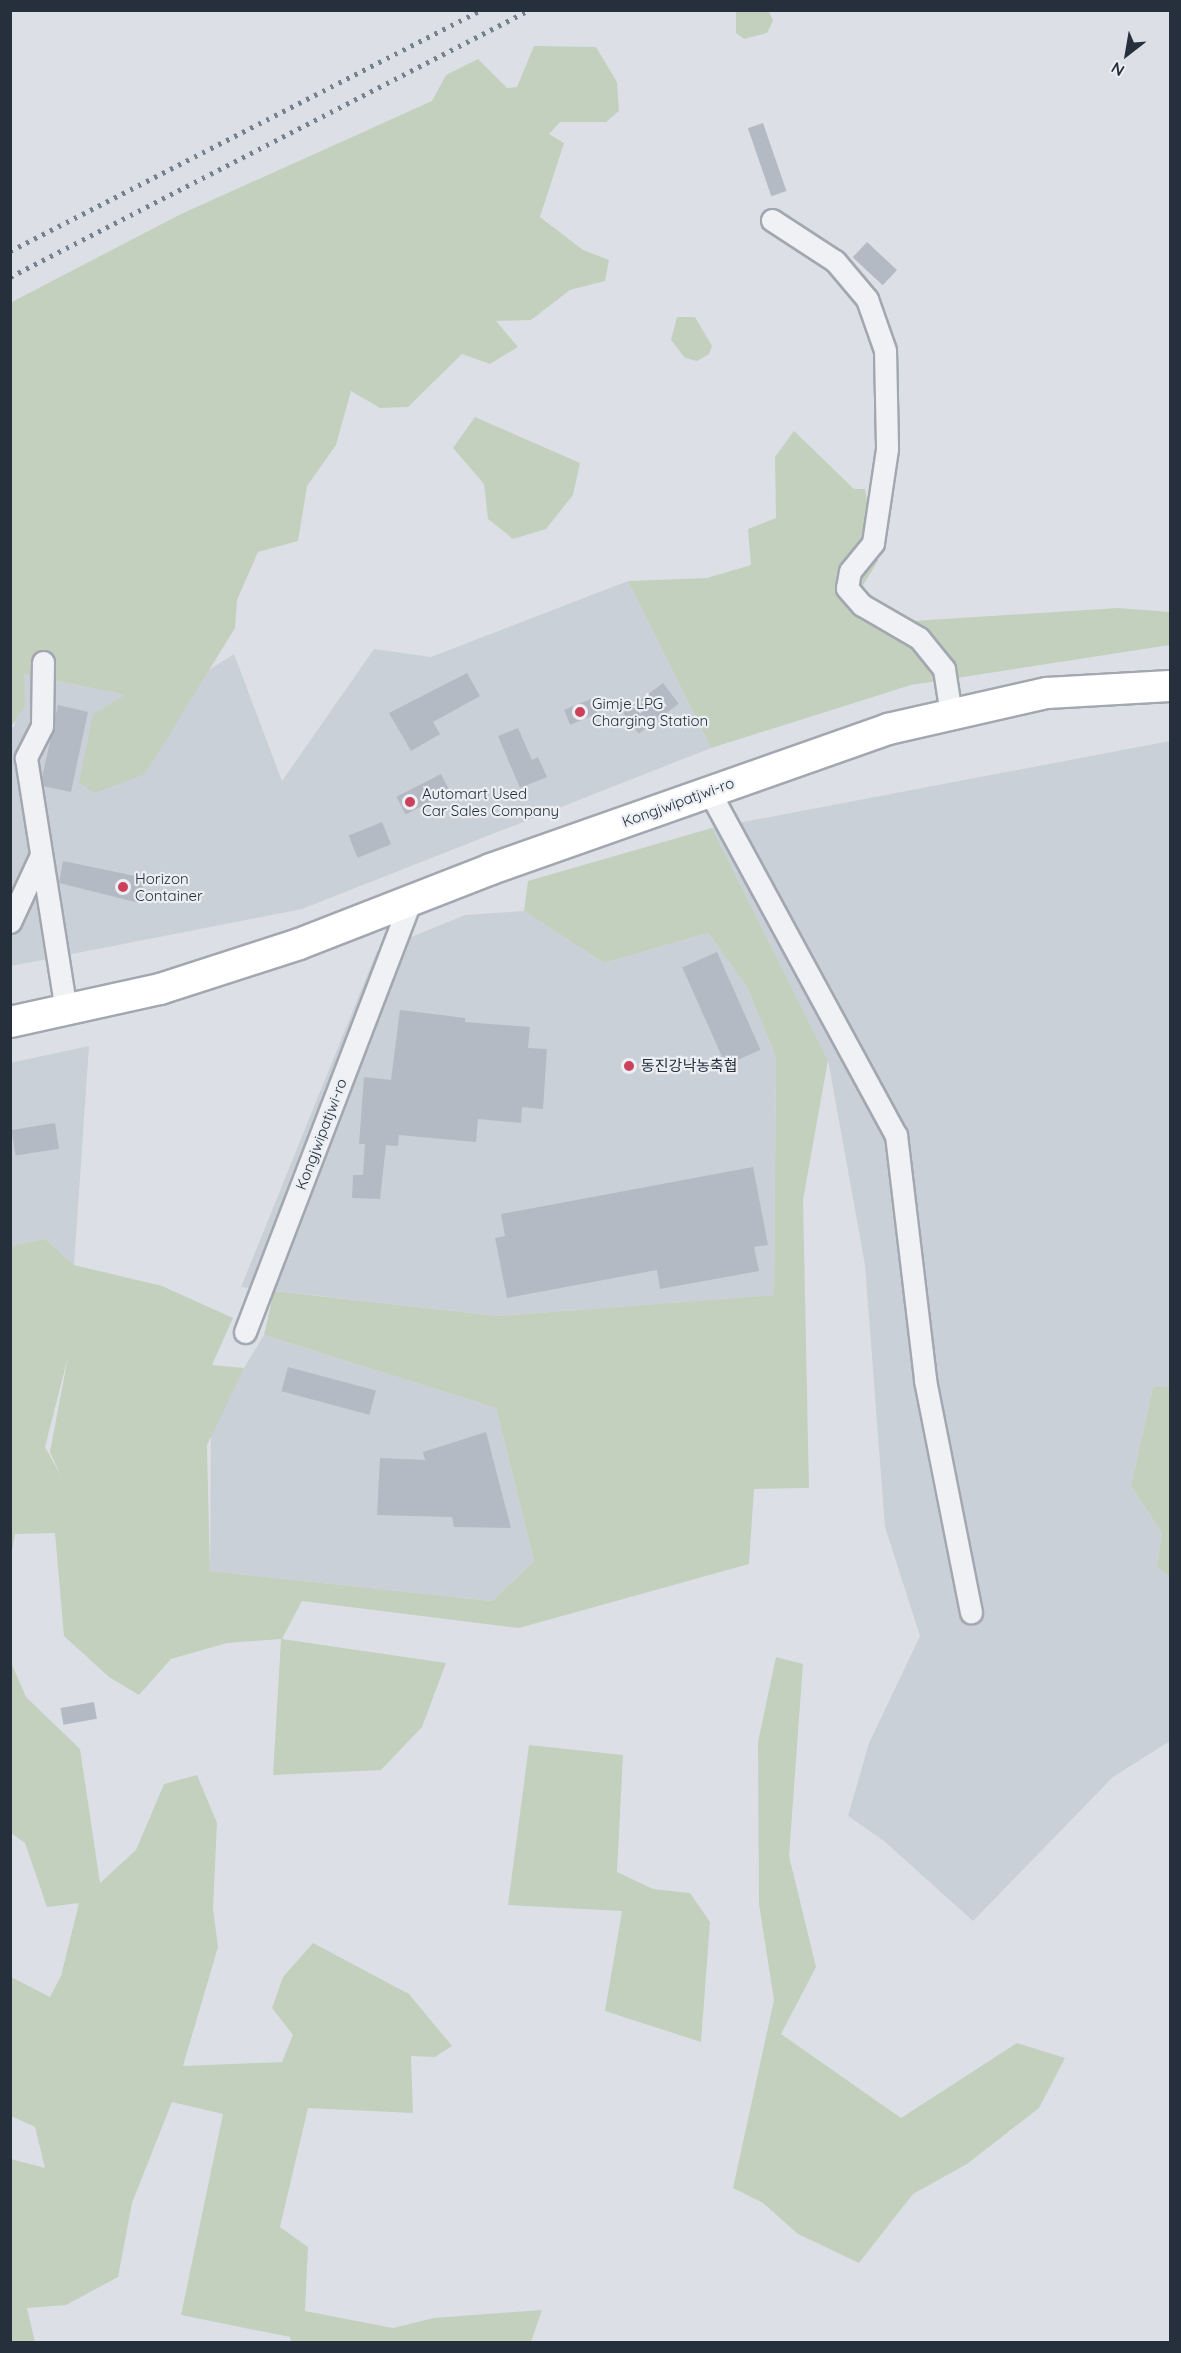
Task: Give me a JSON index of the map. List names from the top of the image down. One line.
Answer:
{"streets":{"main road":["Kongjwipatjwi-ro"]},"places":["Gimje LPG Charging Station","Automart Used Car Sales Company","Horizon Container","동진강낙농축협"],"north":"bottom left"}
